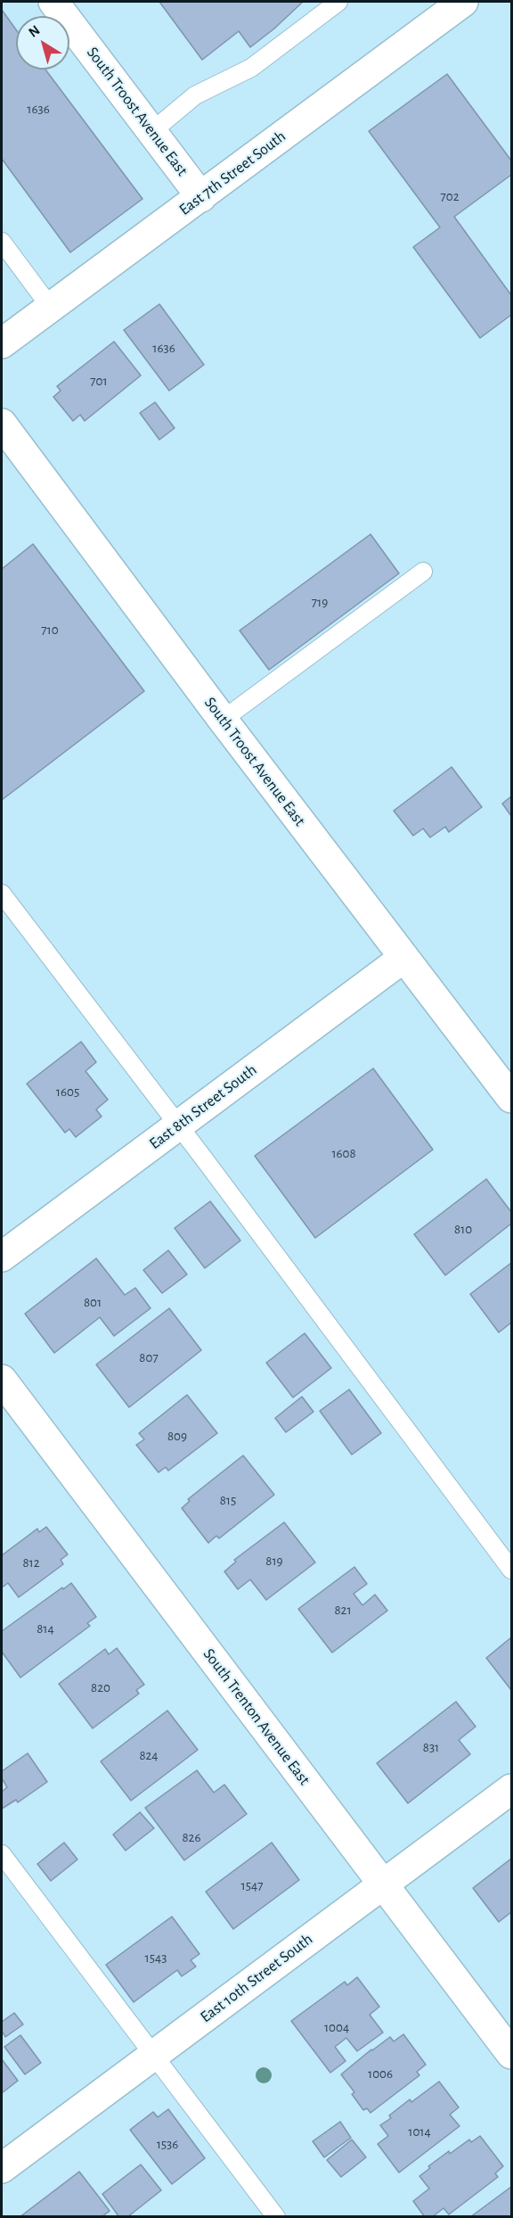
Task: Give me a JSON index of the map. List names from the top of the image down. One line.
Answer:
{"streets":{"street":["South Troost Avenue East","East 7th Street South","East 8th Street South","South Trenton Avenue East","East 10th Street South"]},"crossings":[["South Troost Avenue East","East 7th Street South"],["South Troost Avenue East","East 8th Street South"],["South Trenton Avenue East","East 10th Street South"]],"house_numbers":["1636","702","1636","701","719","710","1605","1608","810","801","807","809","815","819","812","821","814","820","831","824","826","1547","1543","1004","1006","1014","1536"],"north":"top left"}
